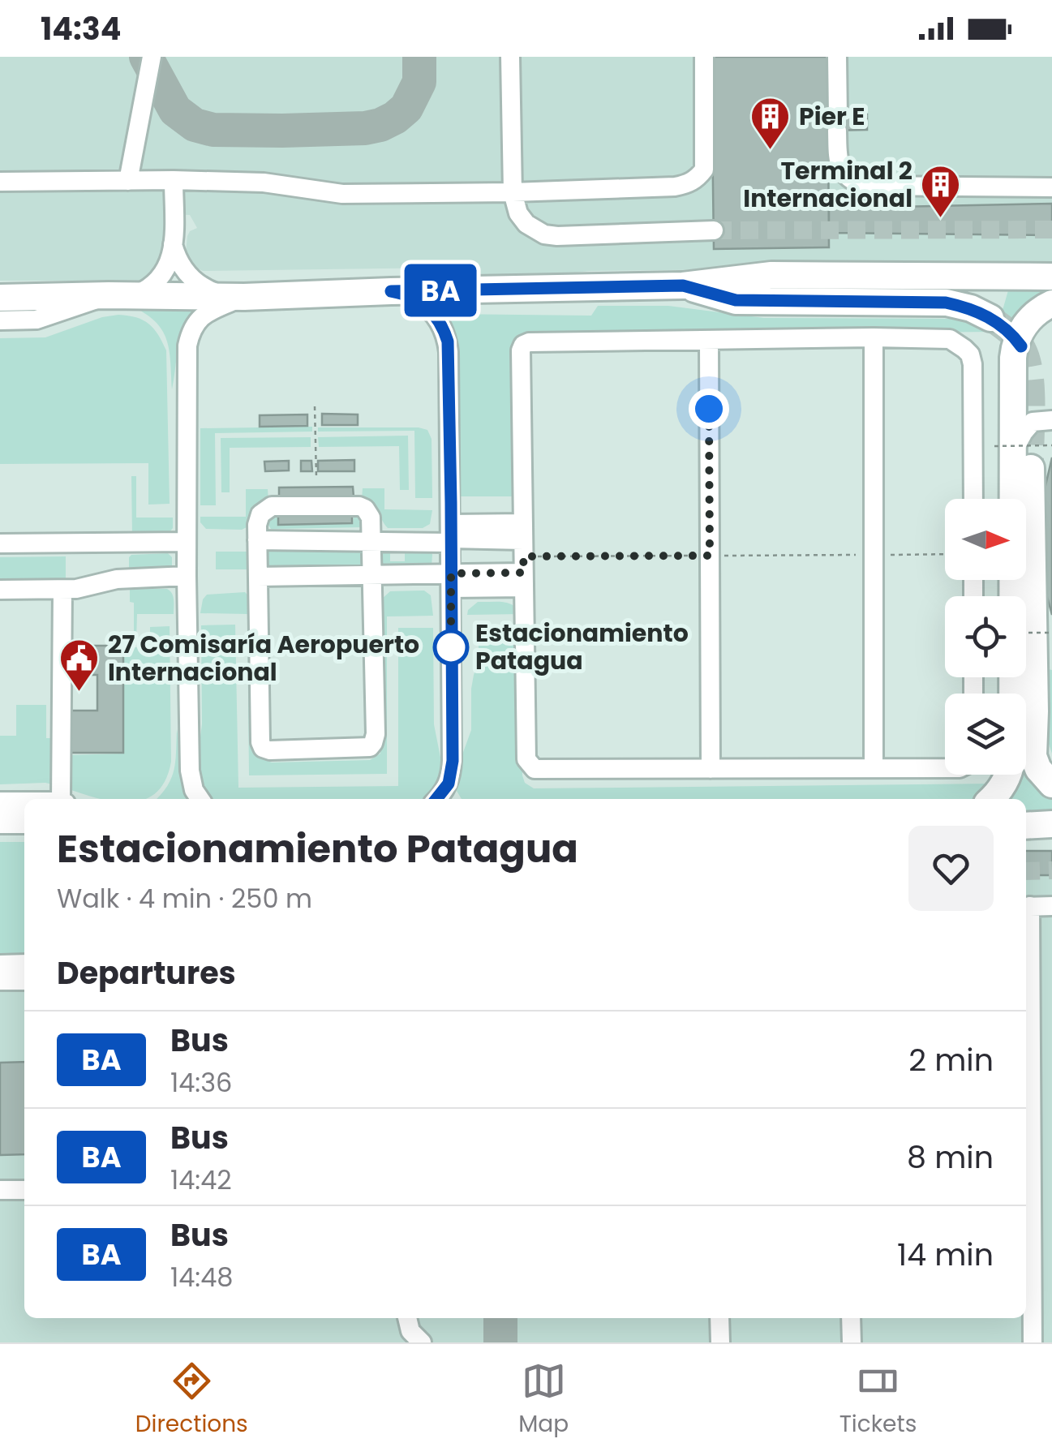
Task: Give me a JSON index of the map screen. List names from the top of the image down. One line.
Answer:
{"places":{"building":["Pier E","Terminal 2 Internacional"],"other":["Estacionamiento Patagua"],"public building":["27 Comisaría Aeropuerto Internacional"]},"lines":["bus line BA"],"north":"right","page":{"status":"14:34","on_map":"BA","heading":[["Estacionamiento Patagua","Walk · 4 min · 250 m"],"Departures"],"list":[{"mark":"BA","name":"Bus","note":"14:36","value":"2 min"},{"mark":"BA","name":"Bus","note":"14:42","value":"8 min"},{"mark":"BA","name":"Bus","note":"14:48","value":"14 min"}],"tabs":["Directions","Map","Tickets"]}}
